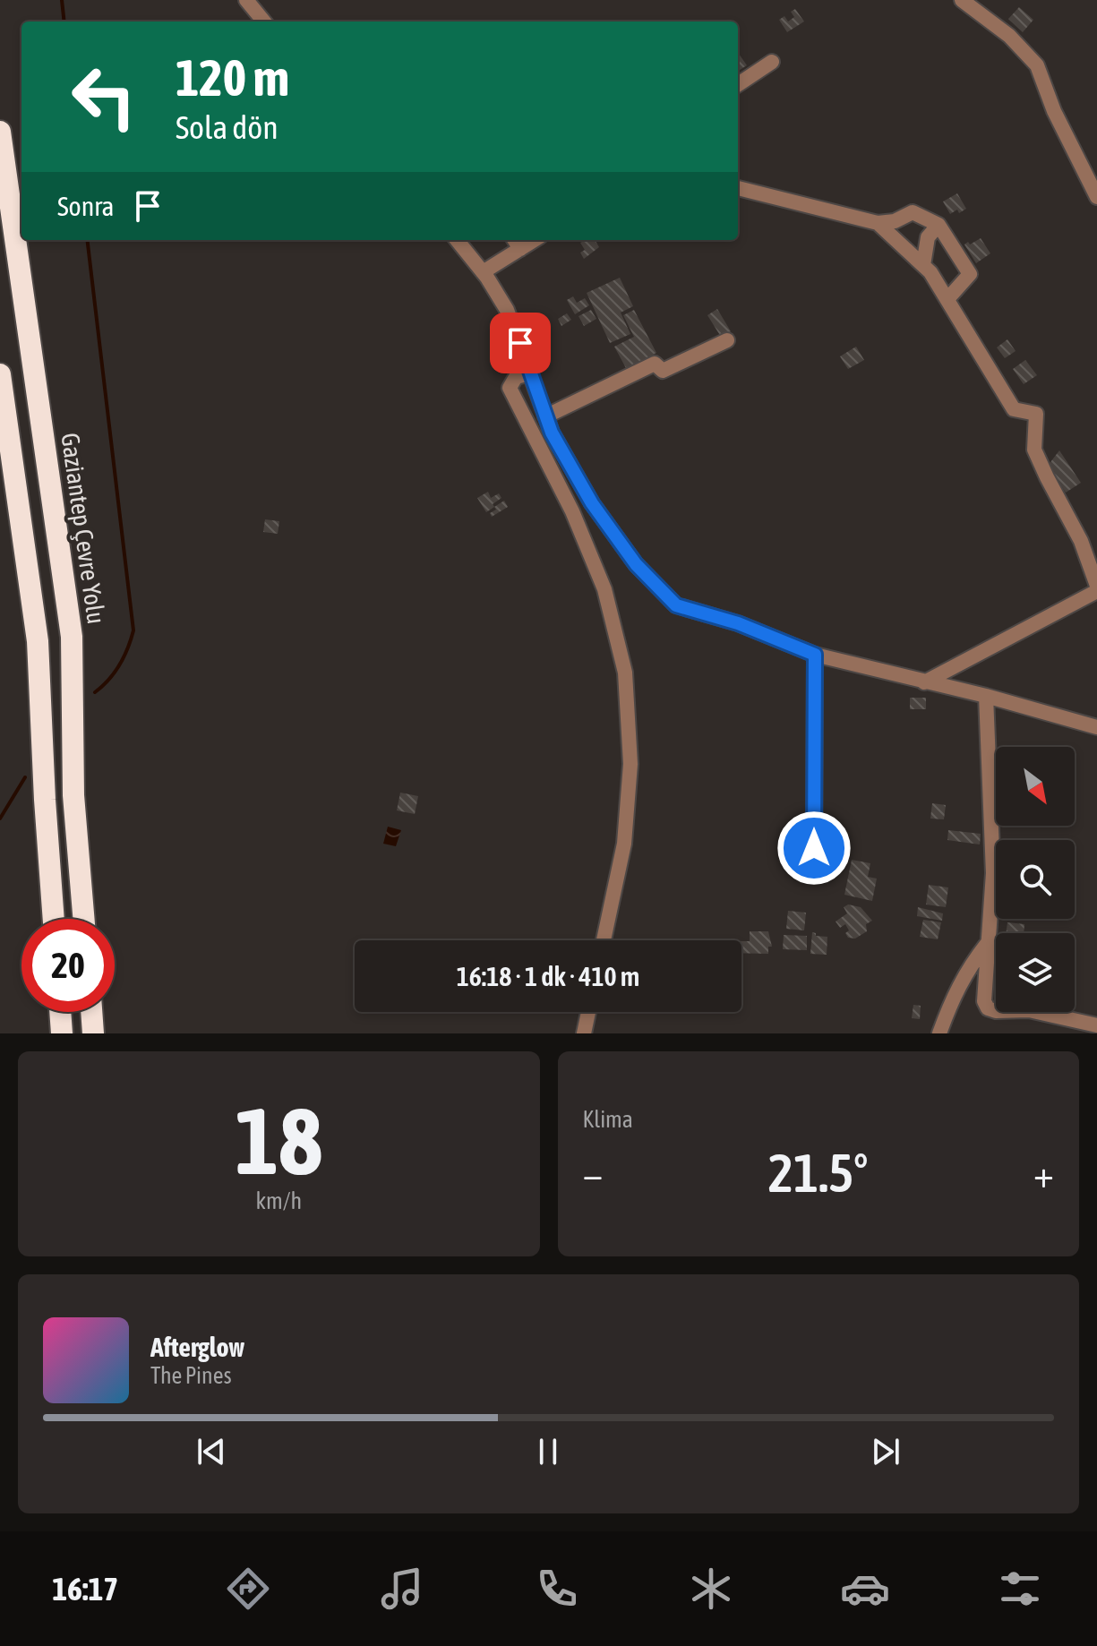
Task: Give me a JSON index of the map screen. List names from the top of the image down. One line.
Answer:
{"streets":{"highway":["Gaziantep Çevre Yolu"]},"north":"bottom right","page":{"turn":["120 m","Sola dön"],"then":"Sonra","limit":"20","trip":"16:18 · 1 dk · 410 m","tile":[["18","km/h"],"Klima"],"heat":["−","21.5°","+"],"song":["Afterglow","The Pines"],"tabs":"16:17"}}
